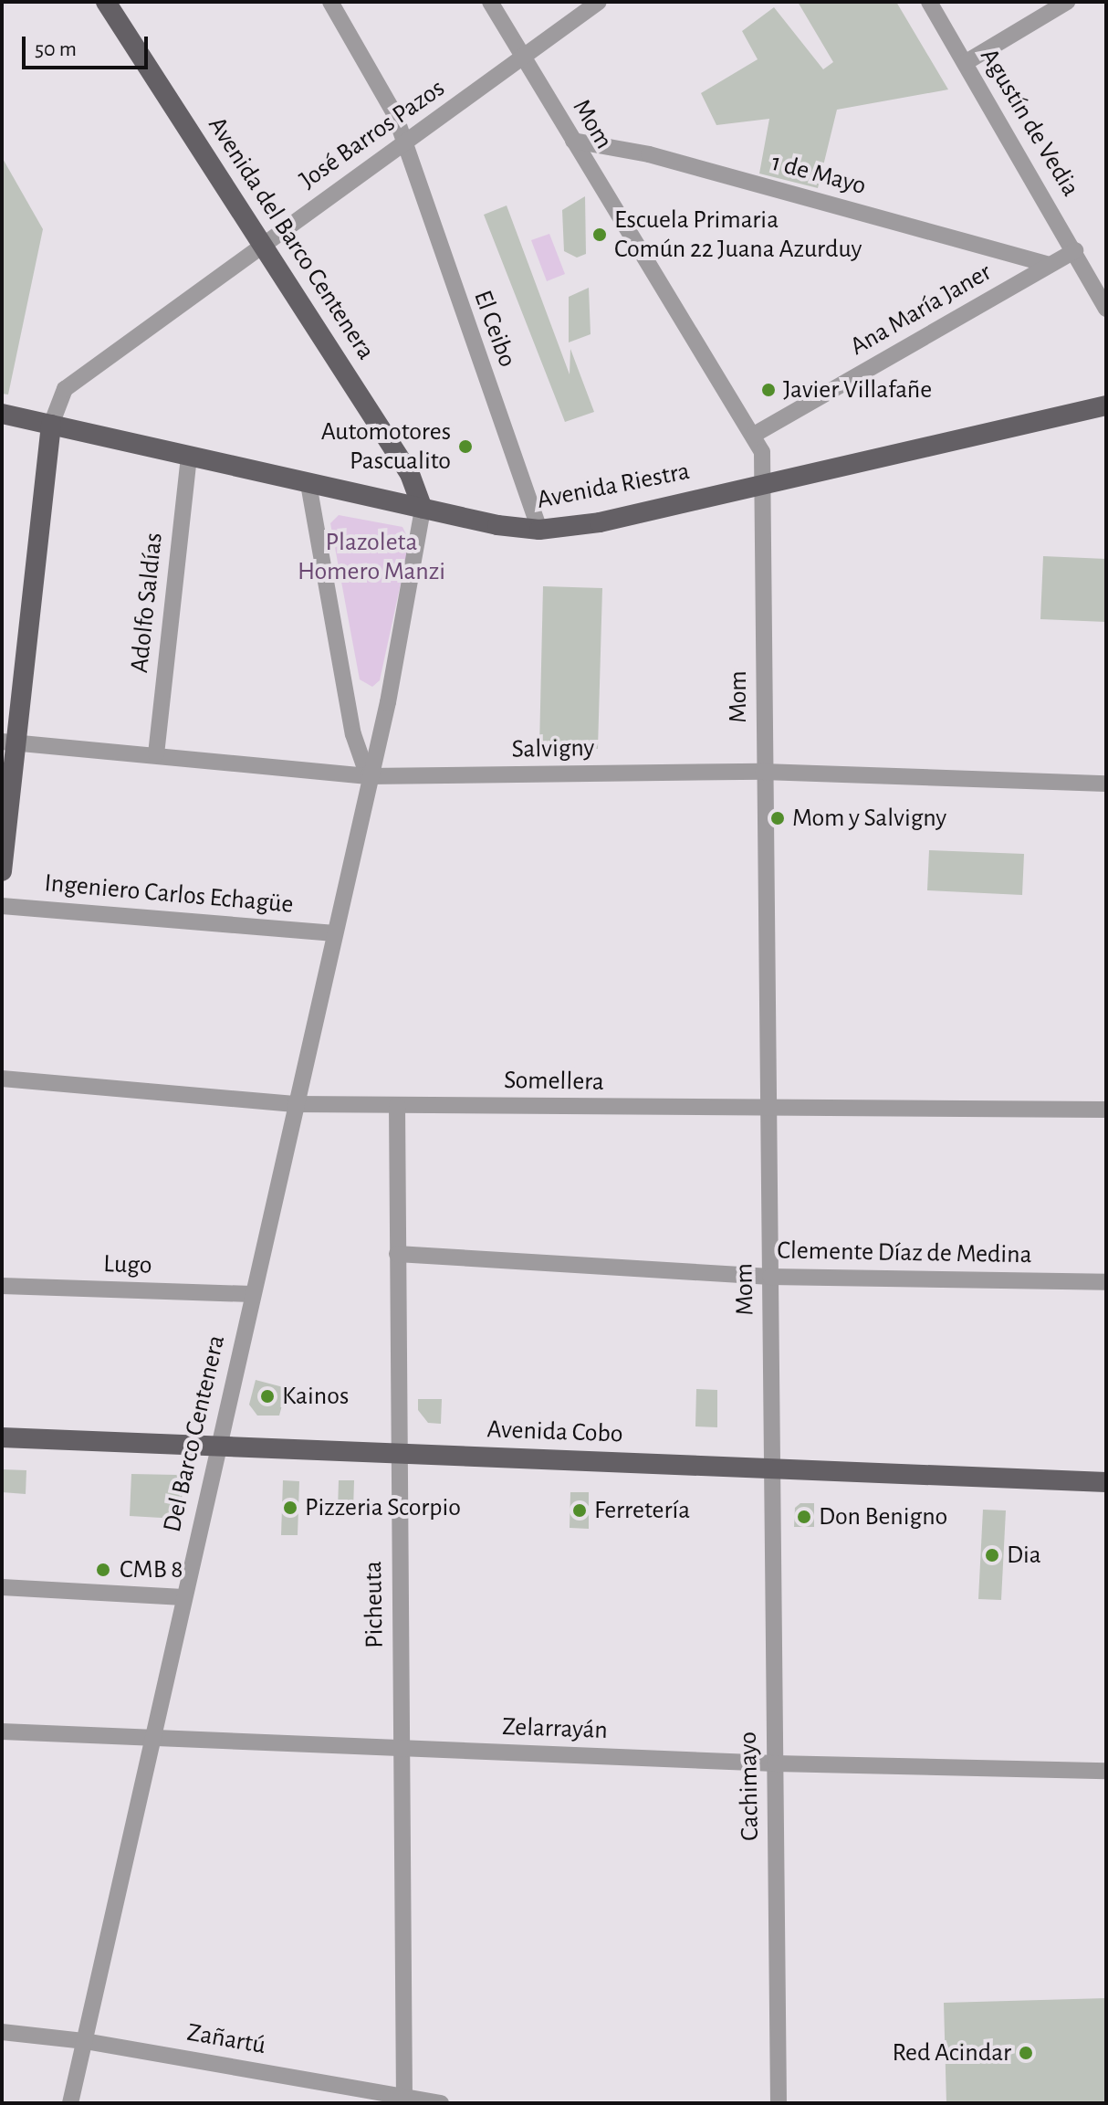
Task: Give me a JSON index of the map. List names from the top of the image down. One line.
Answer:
{"streets":{"main road":["Avenida del Barco Centenera","Avenida Riestra","Avenida Cobo"],"street":["Agustín de Vedia","Mom","José Barros Pazos","1 de Mayo","Ana María Janer","El Ceibo","Adolfo Saldías","Salvigny","Ingeniero Carlos Echagüe","Somellera","Clemente Díaz de Medina","Lugo","Del Barco Centenera","Picheuta","Zelarrayán","Cachimayo","Zañartú"]},"crossings":[["Agustín de Vedia","Ana María Janer"],["Mom","José Barros Pazos"],["Mom","1 de Mayo"],["Mom","Ana María Janer"],["Mom","Avenida Riestra"],["Mom","Salvigny"],["Mom","Somellera"],["Mom","Clemente Díaz de Medina"],["Mom","Avenida Cobo"],["Mom","Cachimayo"],["José Barros Pazos","Avenida del Barco Centenera"],["José Barros Pazos","El Ceibo"],["José Barros Pazos","Avenida Riestra"],["1 de Mayo","Ana María Janer"],["Avenida del Barco Centenera","Avenida Riestra"],["Avenida del Barco Centenera","Del Barco Centenera"],["El Ceibo","Avenida Riestra"],["Avenida Riestra","Adolfo Saldías"],["Avenida Riestra","Del Barco Centenera"],["Adolfo Saldías","Salvigny"],["Salvigny","Del Barco Centenera"],["Ingeniero Carlos Echagüe","Del Barco Centenera"],["Somellera","Del Barco Centenera"],["Somellera","Picheuta"],["Clemente Díaz de Medina","Picheuta"],["Lugo","Del Barco Centenera"],["Avenida Cobo","Del Barco Centenera"],["Avenida Cobo","Picheuta"],["Avenida Cobo","Cachimayo"],["Del Barco Centenera","Zelarrayán"],["Del Barco Centenera","Zañartú"],["Picheuta","Zelarrayán"],["Picheuta","Zañartú"],["Zelarrayán","Cachimayo"]],"parks":["Plazoleta Homero Manzi"],"places":["Escuela Primaria Común 22 Juana Azurduy","Javier Villafañe","Automotores Pascualito","Mom y Salvigny","Kainos","Pizzeria Scorpio","Ferretería","Don Benigno","Dia","CMB 8","Red Acindar"],"scale_bar":"50 m"}
